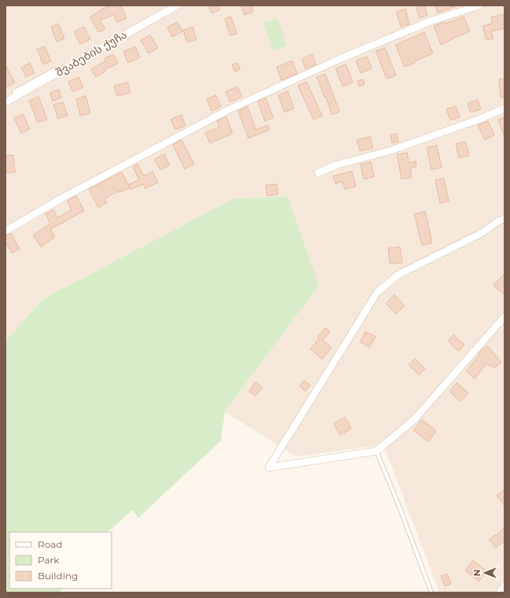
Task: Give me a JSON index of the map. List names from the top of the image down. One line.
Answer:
{"streets":{"street":["შვაბების ქუჩა"]},"legend":["Road","Park","Building"],"north":"left"}
